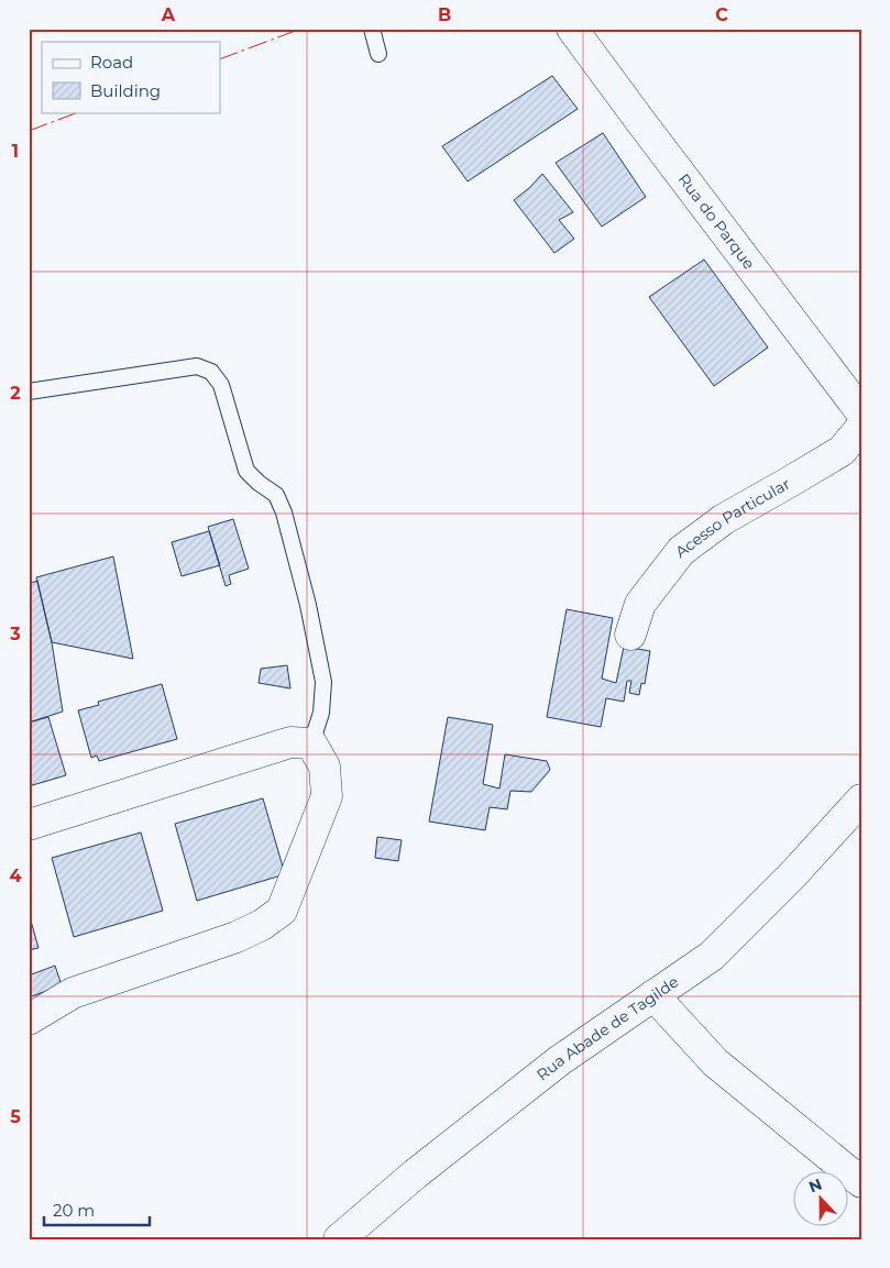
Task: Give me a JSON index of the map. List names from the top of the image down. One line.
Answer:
{"streets":{"street":["Rua do Parque","Acesso Particular","Rua Abade de Tagilde"]},"legend":["Road","Building"],"scale_bar":"20 m","north":"top","grid":{"columns":["A","B","C"],"rows":["1","2","3","4","5"]}}
